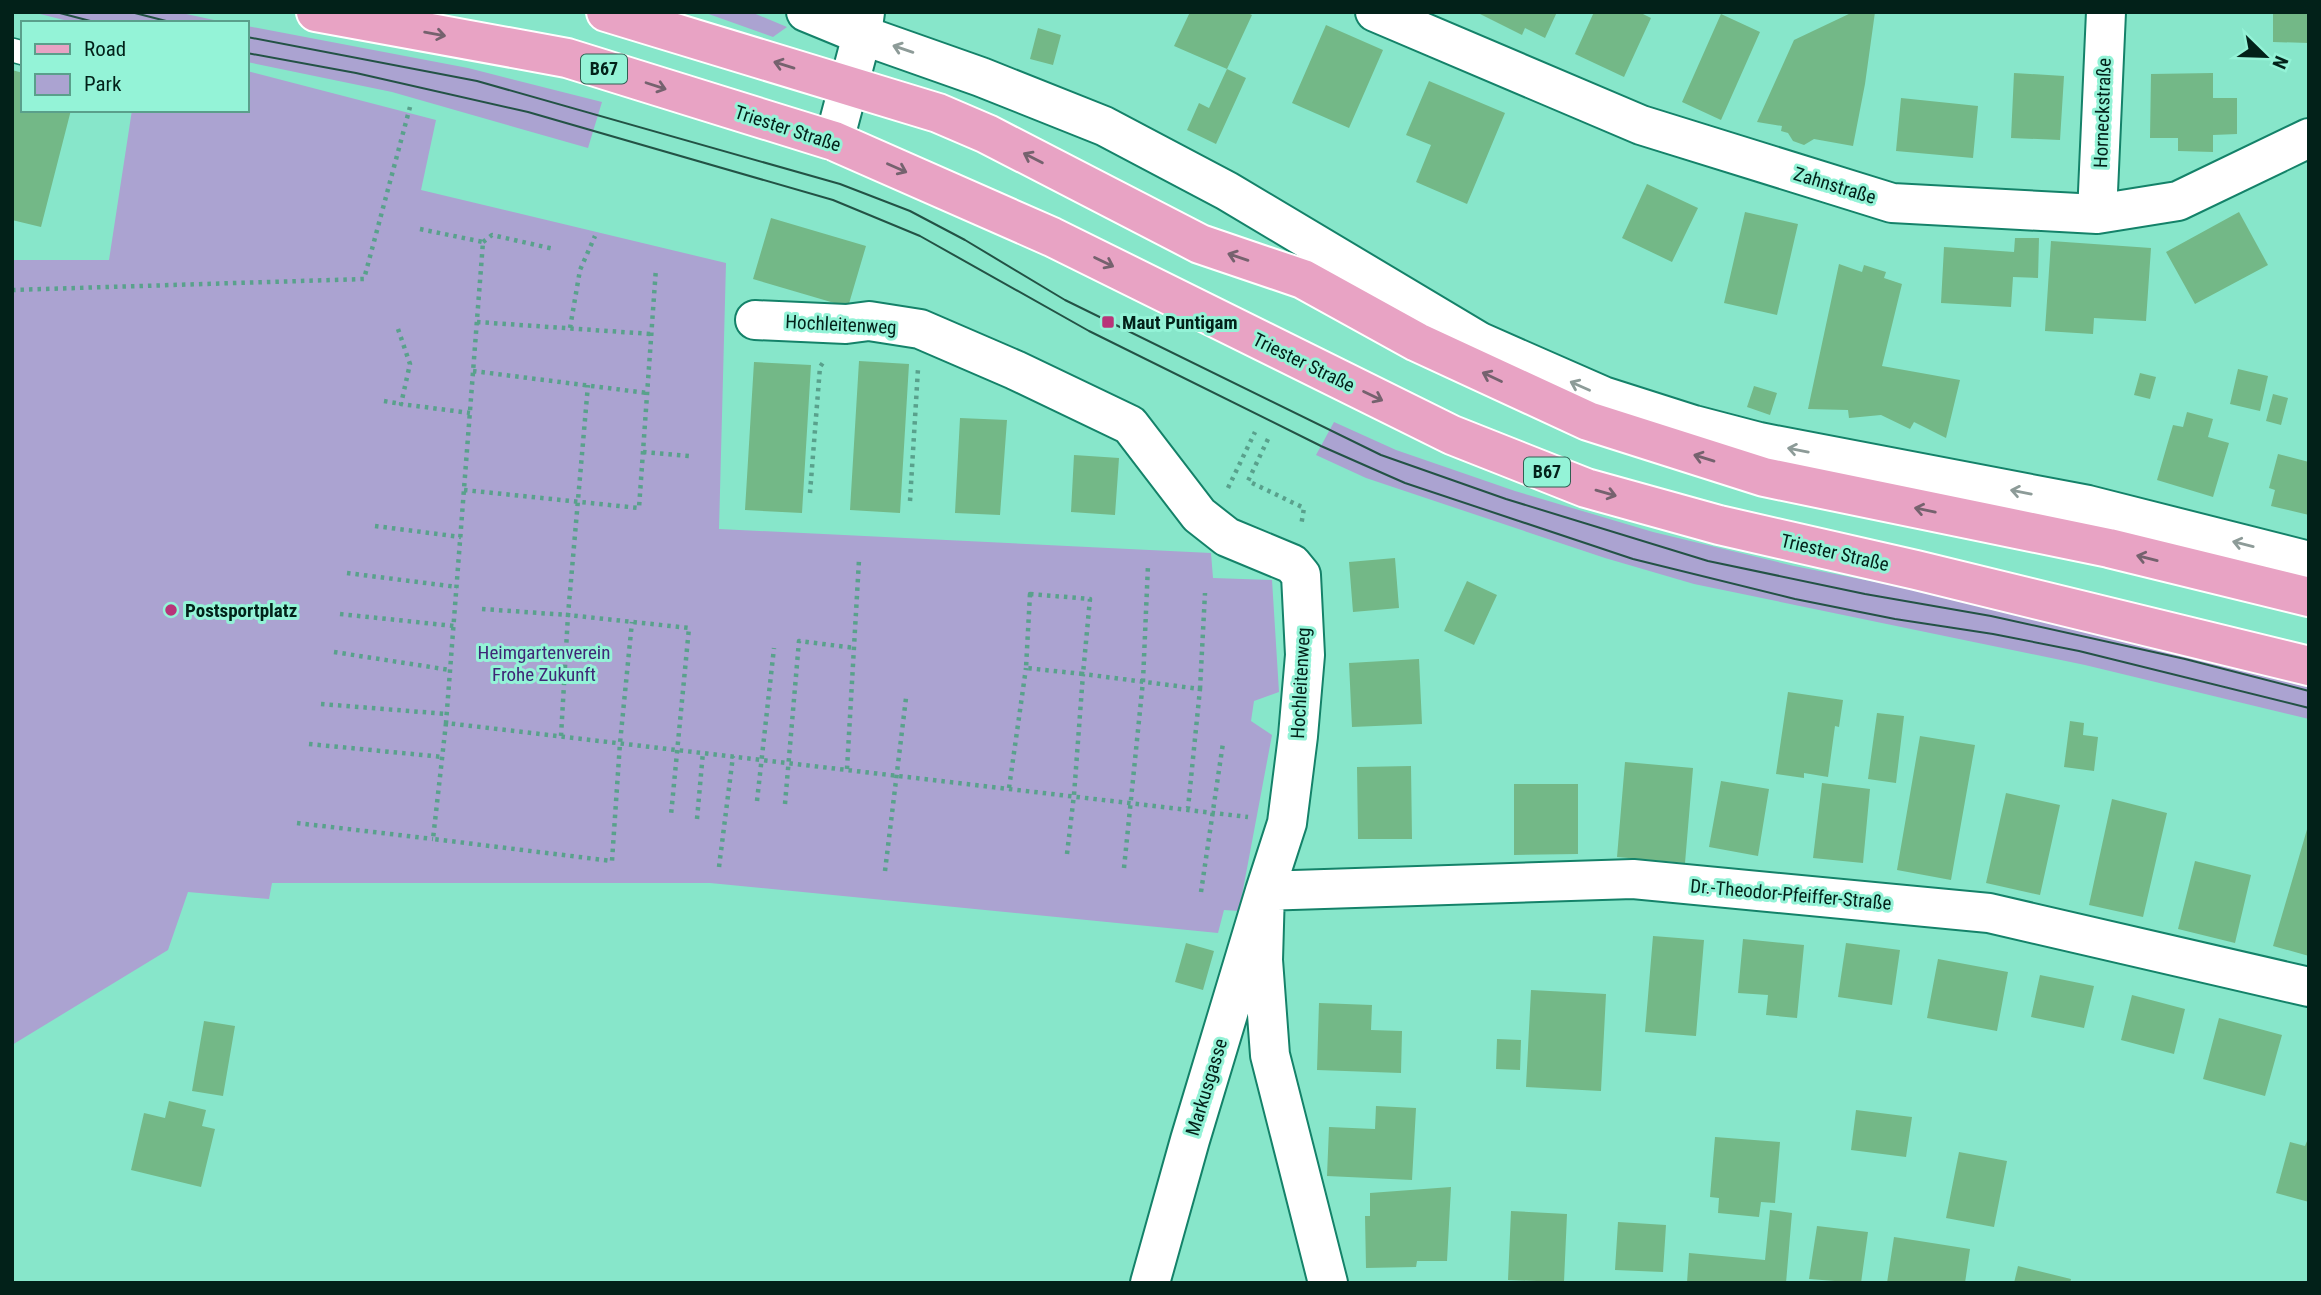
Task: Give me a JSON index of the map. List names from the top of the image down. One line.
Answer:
{"streets":{"main road":["B67","Triester Straße"],"street":["Horneckstraße","Zahnstraße","Hochleitenweg","Dr.-Theodor-Pfeiffer-Straße","Markusgasse"]},"crossings":[["Horneckstraße","Zahnstraße"],["Hochleitenweg","Dr.-Theodor-Pfeiffer-Straße"],["Hochleitenweg","Markusgasse"],["Dr.-Theodor-Pfeiffer-Straße","Markusgasse"]],"parks":["Heimgartenverein Frohe Zukunft"],"places":{"transit":["Maut Puntigam"],"other":["Postsportplatz"]},"legend":["Road","Park"],"north":"bottom right"}
